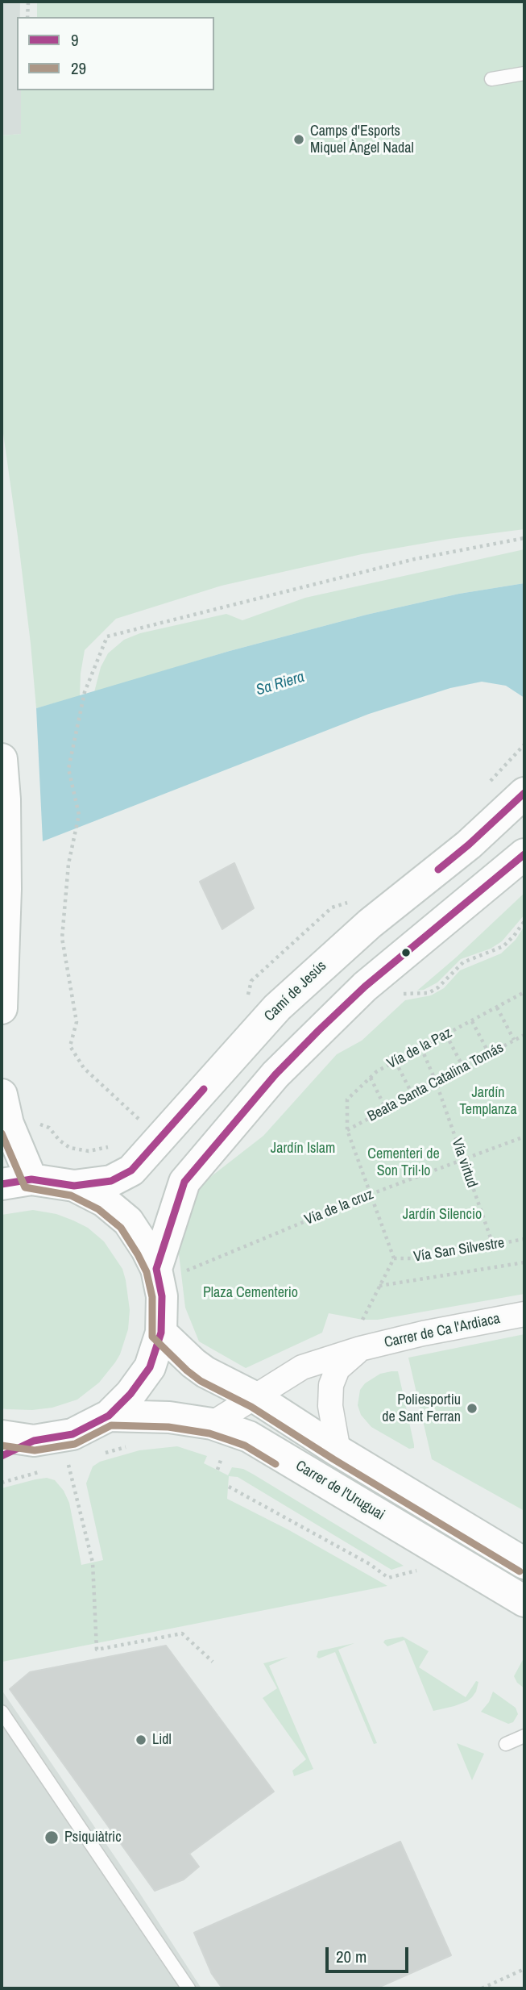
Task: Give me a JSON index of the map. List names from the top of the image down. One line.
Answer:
{"streets":{"main road":["Camí de Jesús","Carrer de l'Uruguai"],"street":["Carrer de Ca l'Ardiaca"],"path":["Vía de la Paz","Beata Santa Catalina Tomás","Vía virtud","Vía de la cruz","Vía San Silvestre"]},"crossings":[["Vía de la Paz","Beata Santa Catalina Tomás"],["Vía de la Paz","Vía virtud"],["Beata Santa Catalina Tomás","Vía virtud"],["Vía virtud","Vía de la cruz"],["Vía virtud","Vía San Silvestre"],["Carrer de Ca l'Ardiaca","Carrer de l'Uruguai"]],"water":["Sa Riera"],"parks":["Jardín Templanza","Jardín Islam","Cementeri de Son Tril·lo","Jardín Silencio","Plaza Cementerio"],"places":["Camps d'Esports Miquel Àngel Nadal","Poliesportiu de Sant Ferran","Lidl","Psiquiàtric"],"lines":["transit line 9","transit line 29"],"legend":["9","29"],"scale_bar":"20 m"}
